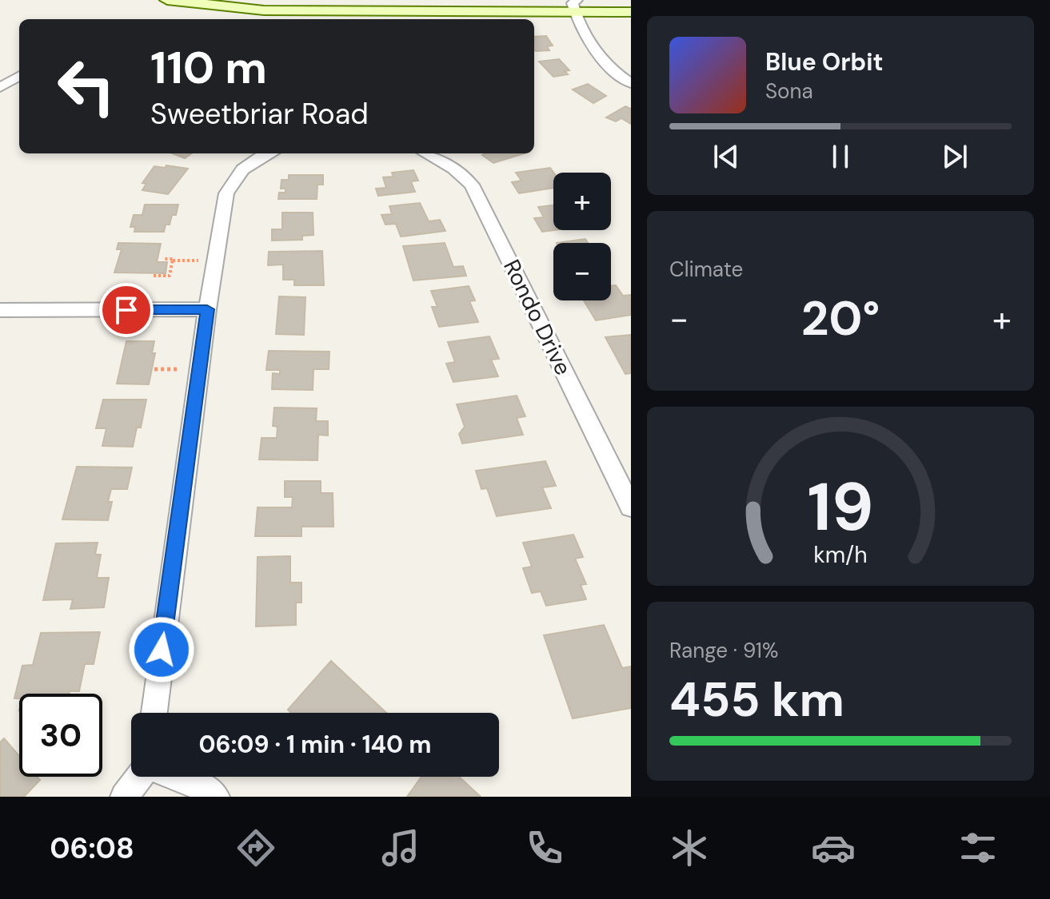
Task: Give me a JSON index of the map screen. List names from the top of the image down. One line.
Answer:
{"streets":{"street":["Rondo Drive"]},"page":{"turn":["110 m","Sweetbriar Road"],"song":["Blue Orbit","Sona"],"map_buttons":["+","−"],"tile":["Climate",["Range · 91%","455 km"]],"heat":["−","20°","+"],"limit":"30","trip":"06:09 · 1 min · 140 m","tabs":"06:08","gauge":["19","km/h"]}}
